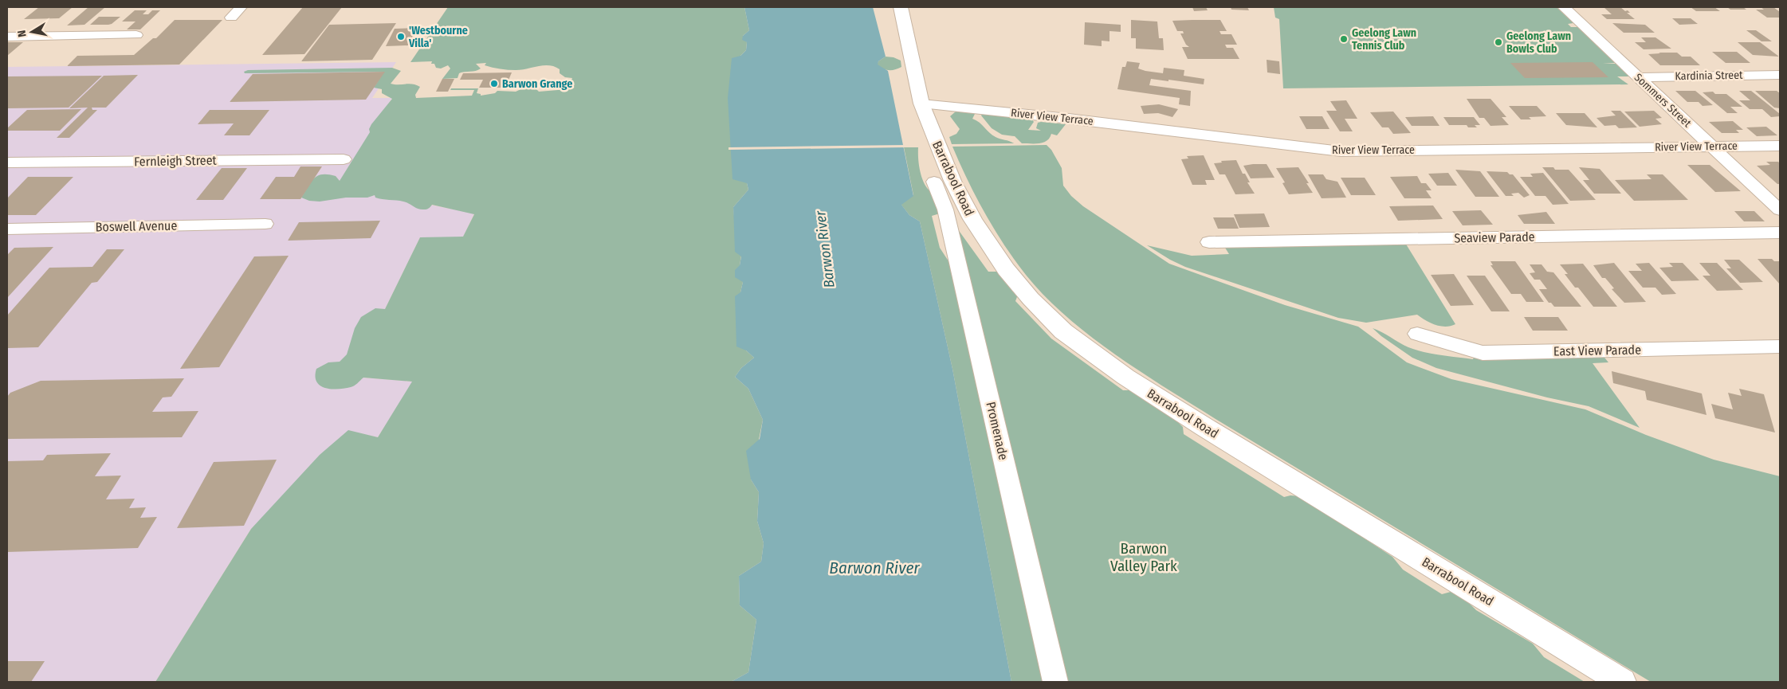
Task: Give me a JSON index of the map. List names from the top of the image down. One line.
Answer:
{"streets":{"street":["Kardinia Street","Sommers Street","River View Terrace","Fernleigh Street","Barrabool Road","Boswell Avenue","Seaview Parade","East View Parade","Promenade"]},"crossings":[["Kardinia Street","Sommers Street"],["Sommers Street","River View Terrace"],["River View Terrace","Barrabool Road"]],"water":["Barwon River"],"parks":["Barwon Valley Park"],"places":["'Westbourne Villa'","Geelong Lawn Tennis Club","Geelong Lawn Bowls Club","Barwon Grange"],"north":"left"}
